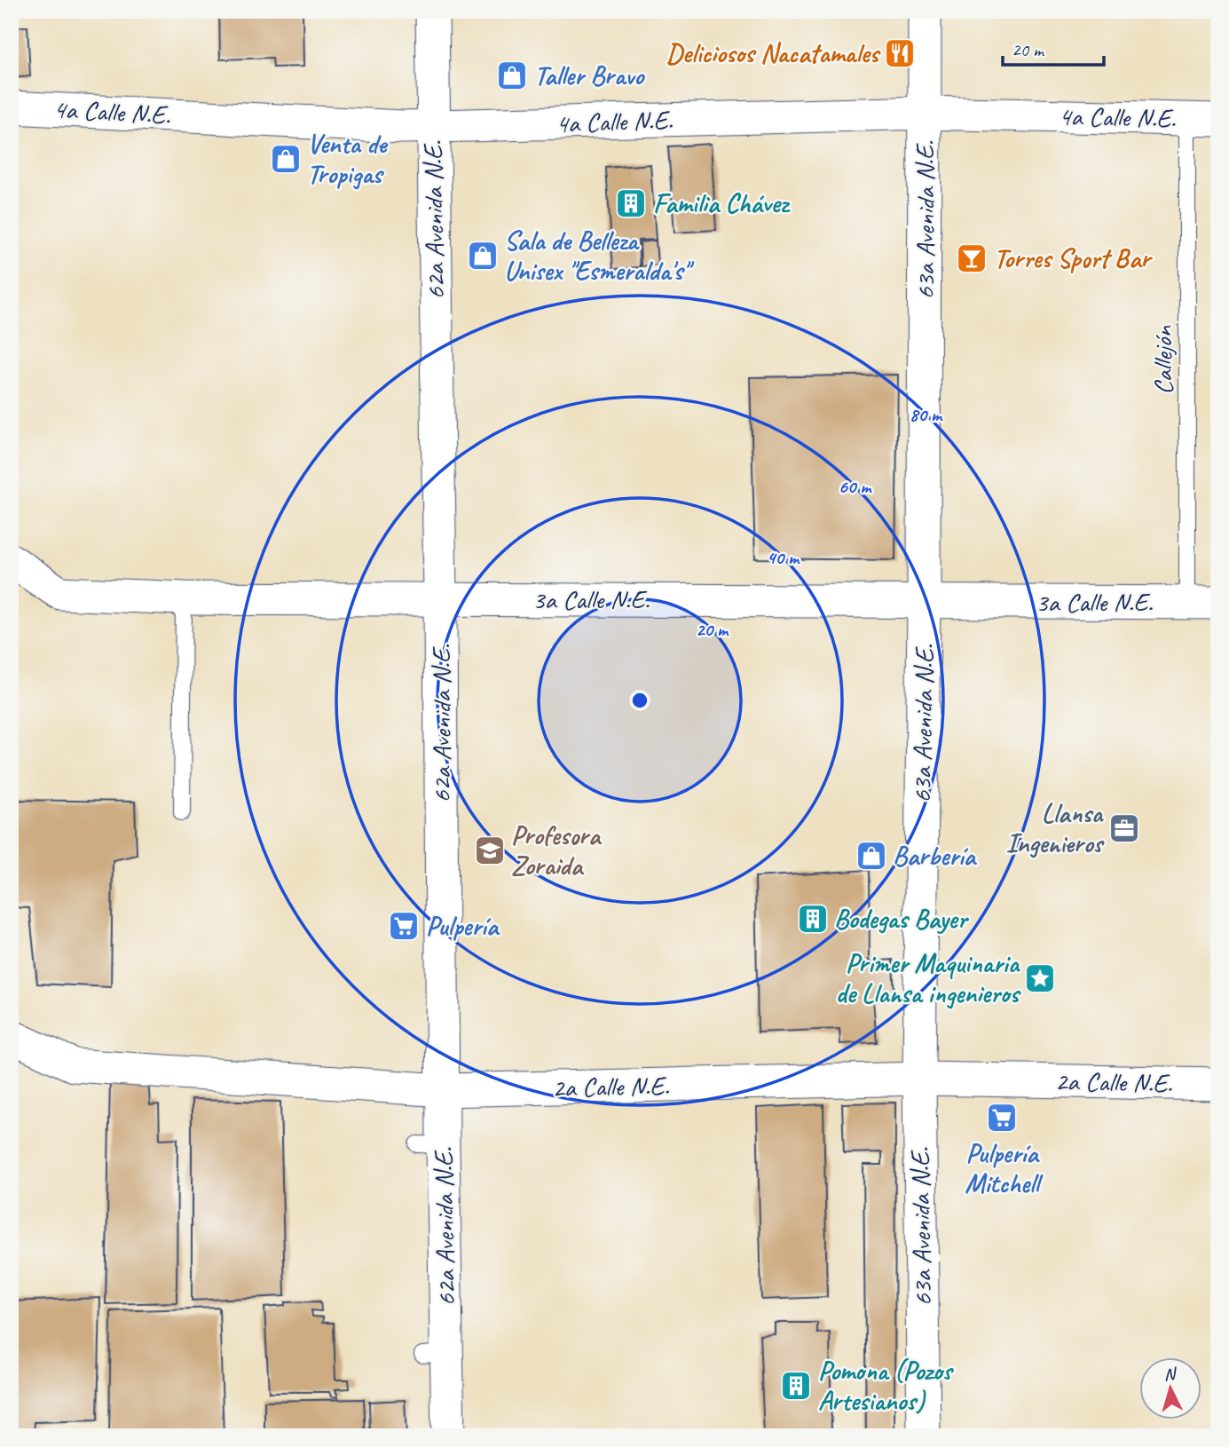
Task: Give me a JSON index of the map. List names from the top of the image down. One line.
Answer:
{"streets":{"street":["4a Calle N.E.","62a Avenida N.E.","63a Avenida N.E.","3a Calle N.E.","2a Calle N.E."],"lane":["Callejón"]},"crossings":[["4a Calle N.E.","62a Avenida N.E."],["4a Calle N.E.","63a Avenida N.E."],["4a Calle N.E.","Callejón"],["62a Avenida N.E.","3a Calle N.E."],["62a Avenida N.E.","2a Calle N.E."],["63a Avenida N.E.","3a Calle N.E."],["63a Avenida N.E.","2a Calle N.E."],["Callejón","3a Calle N.E."]],"places":{"restaurant":["Deliciosos Nacatamales"],"shop":["Taller Bravo","Venta de Tropigas","Sala de Belleza Unisex \"Esmeralda's\"","Barbería"],"building":["Familia Chávez","Bodegas Bayer","Pomona (Pozos Artesianos)"],"bar":["Torres Sport Bar"],"office":["Llansa Ingenieros"],"school or university":["Profesora Zoraida"],"supermarket":["Pulpería","Pulpería Mitchell"],"place":["Primer Maquinaria de Llansa ingenieros"]},"scale_bar":"20 m","north":"top","rings":["80 m","60 m","40 m","20 m"]}
